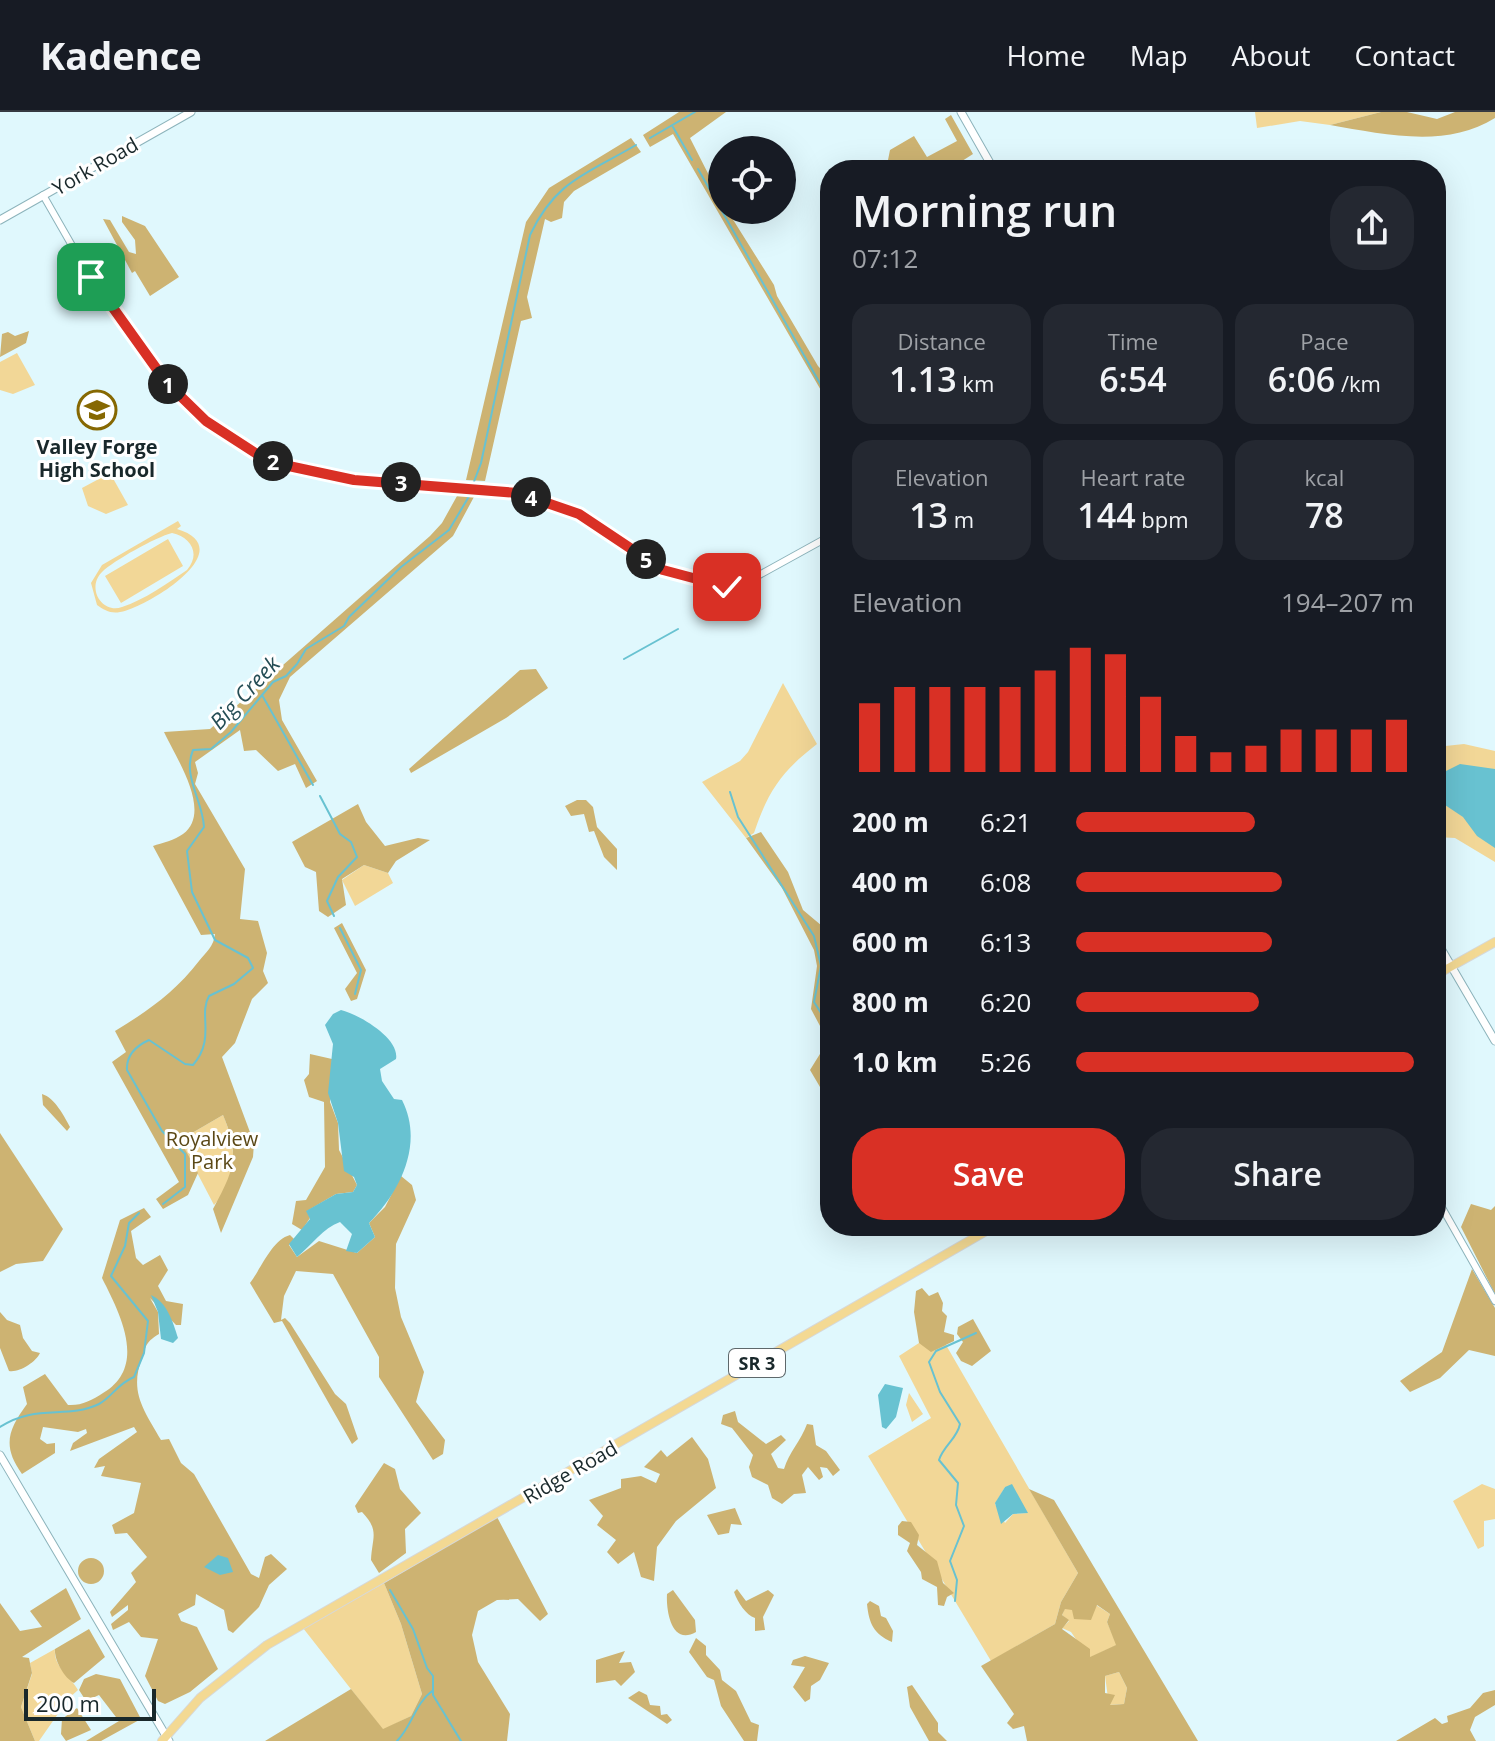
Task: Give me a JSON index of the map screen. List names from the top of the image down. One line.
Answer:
{"streets":{"main road":["York Road","SR 3","Ridge Road"]},"water":["Big Creek"],"parks":["Royalview Park"],"places":{"school or university":["Valley Forge High School"]},"scale_bar":"200 m","page":{"header":"Kadence","nav":["Home","Map","About","Contact"],"heading":["Morning run","07:12"],"stats":[["Distance","1.13 km"],["Time","6:54"],["Pace","6:06 /km"],["Elevation","13 m"],["Heart rate","144 bpm"],["kcal","78"]],"pins":["1","2","3","4","5"],"chart":["Elevation","194–207 m"],"list":[{"name":"200 m","note":"6:21"},{"name":"400 m","note":"6:08"},{"name":"600 m","note":"6:13"},{"name":"800 m","note":"6:20"},{"name":"1.0 km","note":"5:26"}],"buttons":["Save","Share"],"scale":"200 m"}}
